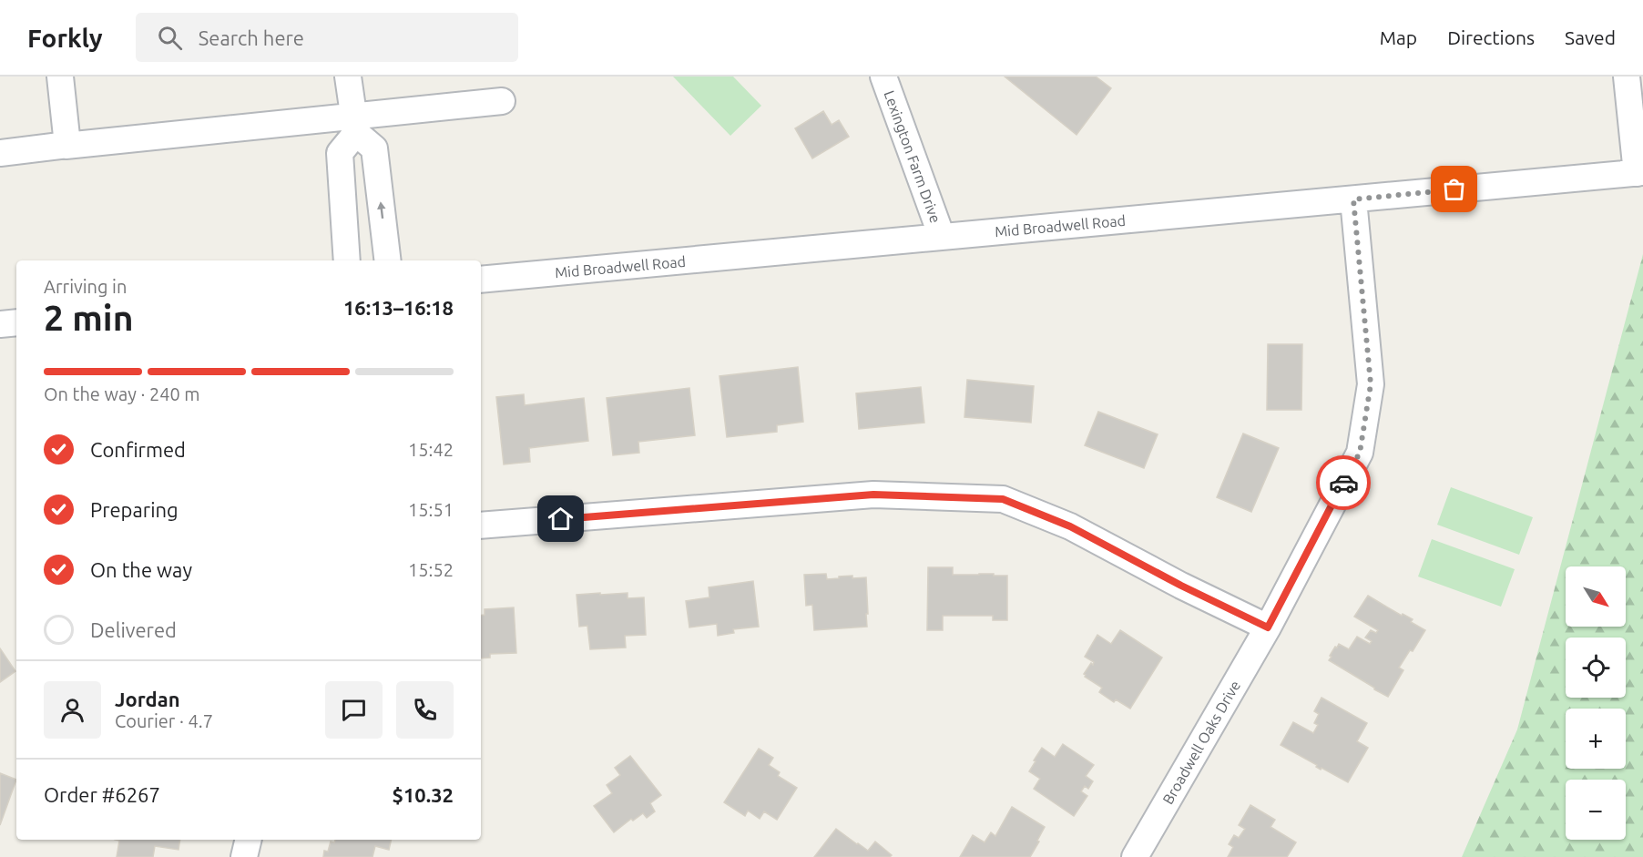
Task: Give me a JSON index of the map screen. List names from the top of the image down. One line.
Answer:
{"streets":{"street":["Lexington Farm Drive","Mid Broadwell Road","Broadwell Oaks Drive"]},"crossings":[["Lexington Farm Drive","Mid Broadwell Road"],["Mid Broadwell Road","Broadwell Oaks Drive"]],"north":"bottom right","page":{"header":"Forkly","search":"Search here","nav":["Map","Directions","Saved"],"heading":["2 min","Arriving in","16:13–16:18"],"panel":["Jordan","Courier · 4.7","Order #6267","$10.32"],"bar":"On the way · 240 m","list":[["Confirmed","15:42"],["Preparing","15:51"],["On the way","15:52"],"Delivered"],"map_buttons":["+","−"]}}
